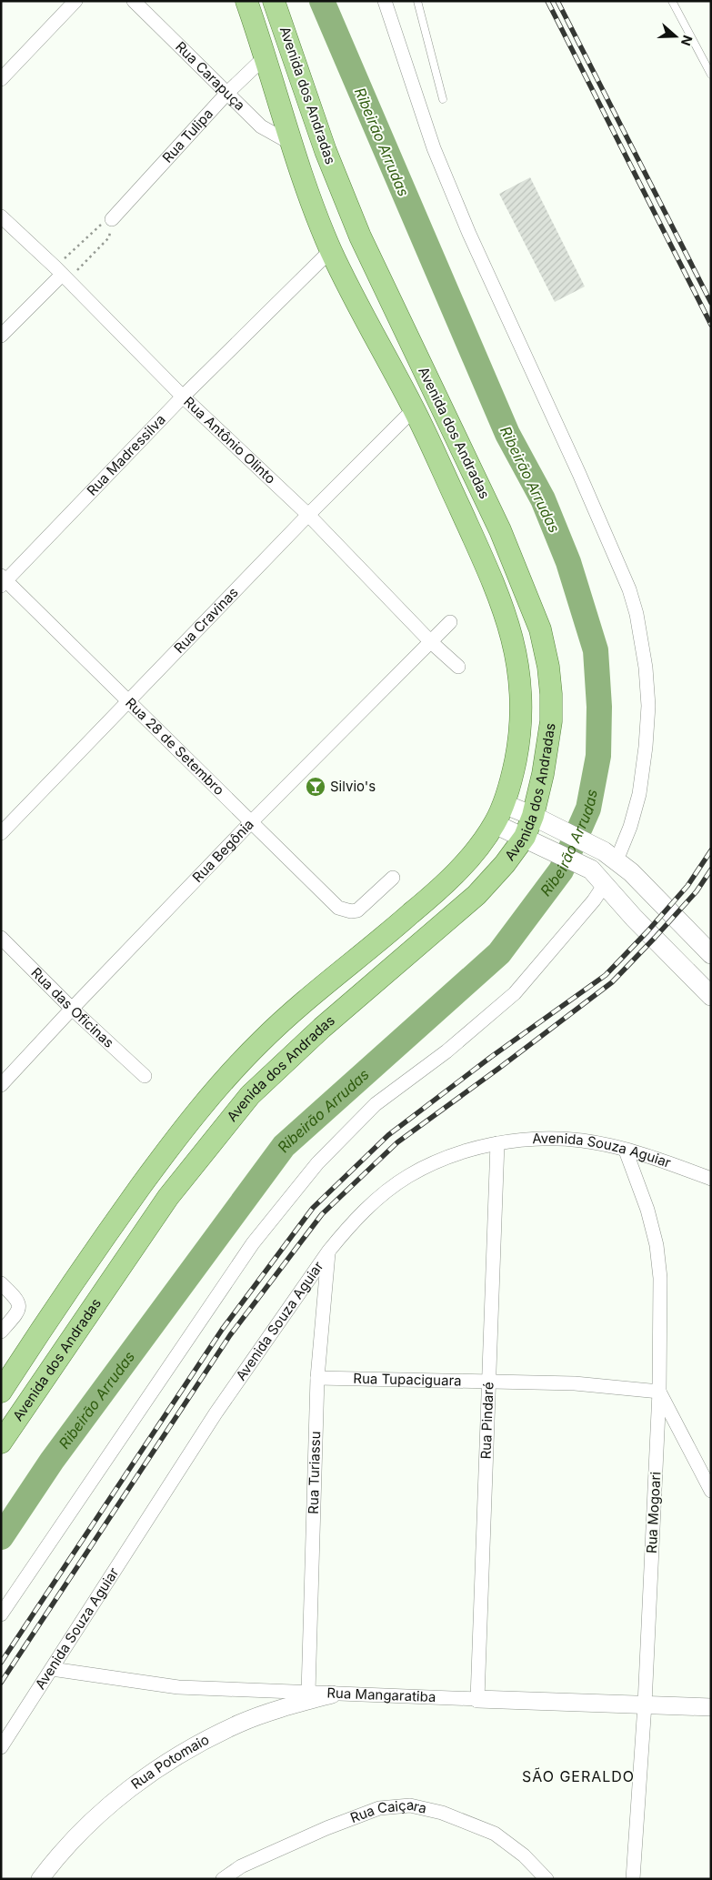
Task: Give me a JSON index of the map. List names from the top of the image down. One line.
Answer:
{"streets":{"main road":["Avenida dos Andradas"],"street":["Rua Carapuça","Rua Tulipa","Rua Antônio Olinto","Rua Madressilva","Rua Cravinas","Rua 28 de Setembro","Rua Begônia","Rua das Oficinas","Avenida Souza Aguiar","Rua Tupaciguara","Rua Pindaré","Rua Turiassu","Rua Mogoari","Rua Mangaratiba","Rua Potomaio","Rua Caiçara"]},"crossings":[["Rua Carapuça","Avenida dos Andradas"],["Rua Carapuça","Rua Tulipa"],["Avenida dos Andradas","Rua Tulipa"],["Avenida dos Andradas","Rua Madressilva"],["Avenida dos Andradas","Rua Cravinas"],["Rua Antônio Olinto","Rua Madressilva"],["Rua Antônio Olinto","Rua Cravinas"],["Rua Antônio Olinto","Rua Begônia"],["Rua Madressilva","Rua 28 de Setembro"],["Rua Cravinas","Rua 28 de Setembro"],["Rua 28 de Setembro","Rua Begônia"],["Rua Begônia","Rua das Oficinas"],["Avenida Souza Aguiar","Rua Pindaré"],["Avenida Souza Aguiar","Rua Turiassu"],["Avenida Souza Aguiar","Rua Mogoari"],["Avenida Souza Aguiar","Rua Mangaratiba"],["Rua Tupaciguara","Rua Pindaré"],["Rua Tupaciguara","Rua Turiassu"],["Rua Tupaciguara","Rua Mogoari"],["Rua Pindaré","Rua Mangaratiba"],["Rua Turiassu","Rua Mangaratiba"],["Rua Mogoari","Rua Mangaratiba"],["Rua Mangaratiba","Rua Potomaio"]],"districts":["SÃO GERALDO"],"water":["Ribeirão Arrudas"],"places":{"bar":["Silvio's"]},"north":"right"}
